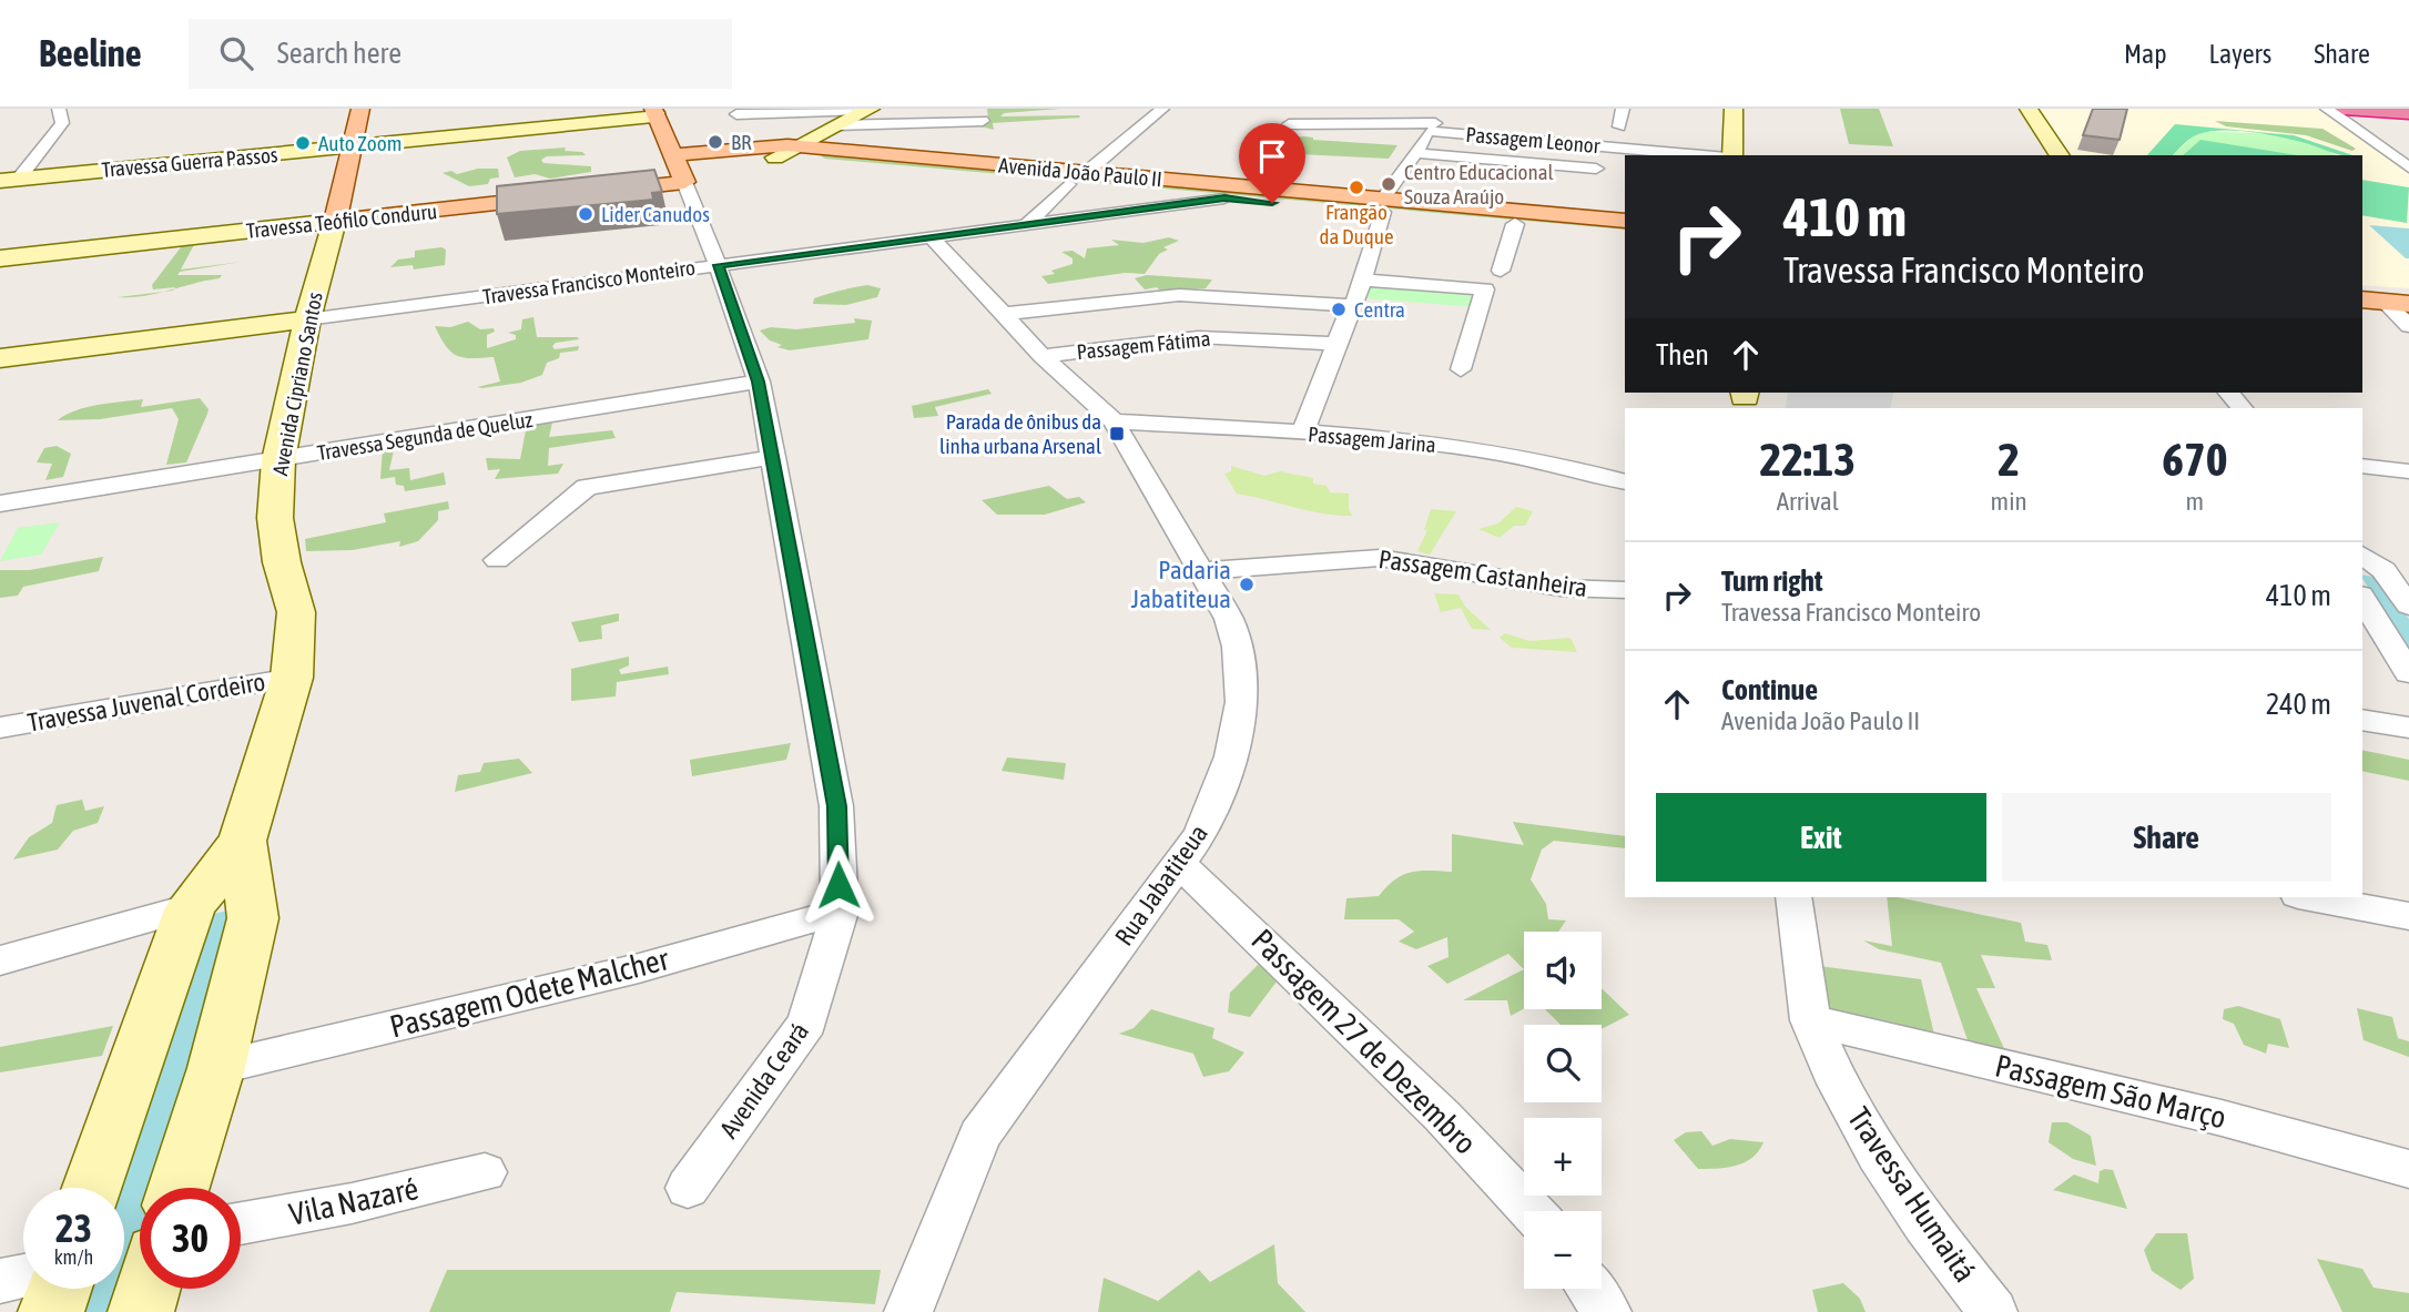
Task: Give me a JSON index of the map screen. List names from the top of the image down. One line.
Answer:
{"streets":{"main road":["Avenida João Paulo II","Travessa Teófilo Conduru","Avenida Cipriano Santos","Avenida Ceará"],"street":["Passagem Leonor","Travessa Guerra Passos","Travessa Francisco Monteiro","Passagem Fátima","Travessa Segunda de Queluz","Passagem Jarina","Passagem Castanheira","Travessa Juvenal Cordeiro","Rua Jabatiteua","Passagem Odete Malcher","Passagem 27 de Dezembro","Passagem São Março","Travessa Humaitá","Vila Nazaré"]},"crossings":[["Travessa Guerra Passos","Avenida Cipriano Santos"],["Travessa Guerra Passos","Avenida Ceará"],["Avenida João Paulo II","Travessa Teófilo Conduru"],["Avenida João Paulo II","Travessa Francisco Monteiro"],["Avenida João Paulo II","Avenida Ceará"],["Travessa Teófilo Conduru","Avenida Cipriano Santos"],["Travessa Teófilo Conduru","Avenida Ceará"],["Travessa Francisco Monteiro","Avenida Cipriano Santos"],["Travessa Francisco Monteiro","Rua Jabatiteua"],["Travessa Francisco Monteiro","Avenida Ceará"],["Passagem Fátima","Rua Jabatiteua"],["Avenida Cipriano Santos","Travessa Segunda de Queluz"],["Avenida Cipriano Santos","Travessa Juvenal Cordeiro"],["Avenida Cipriano Santos","Passagem Odete Malcher"],["Travessa Segunda de Queluz","Avenida Ceará"],["Passagem Jarina","Rua Jabatiteua"],["Passagem Castanheira","Rua Jabatiteua"],["Rua Jabatiteua","Passagem 27 de Dezembro"],["Passagem Odete Malcher","Avenida Ceará"],["Passagem São Março","Travessa Humaitá"]],"places":{"other":["BR","Auto Zoom","Centro Educacional Souza Araújo","Frangão da Duque","Lider Canudos","Centra","Padaria Jabatiteua"],"transit":["Parada de ônibus da linha urbana Arsenal"]},"page":{"header":"Beeline","search":"Search here","nav":["Map","Layers","Share"],"turn":["410 m","Travessa Francisco Monteiro"],"then":"Then","eta":["22:13","Arrival","2","min","670","m"],"list":[{"name":"Turn right","note":"Travessa Francisco Monteiro","value":"410 m"},{"name":"Continue","note":"Avenida João Paulo II","value":"240 m"}],"buttons":["Exit","Share"],"map_buttons":["+","−"],"speed":"23 km/h","limit":"30"}}
